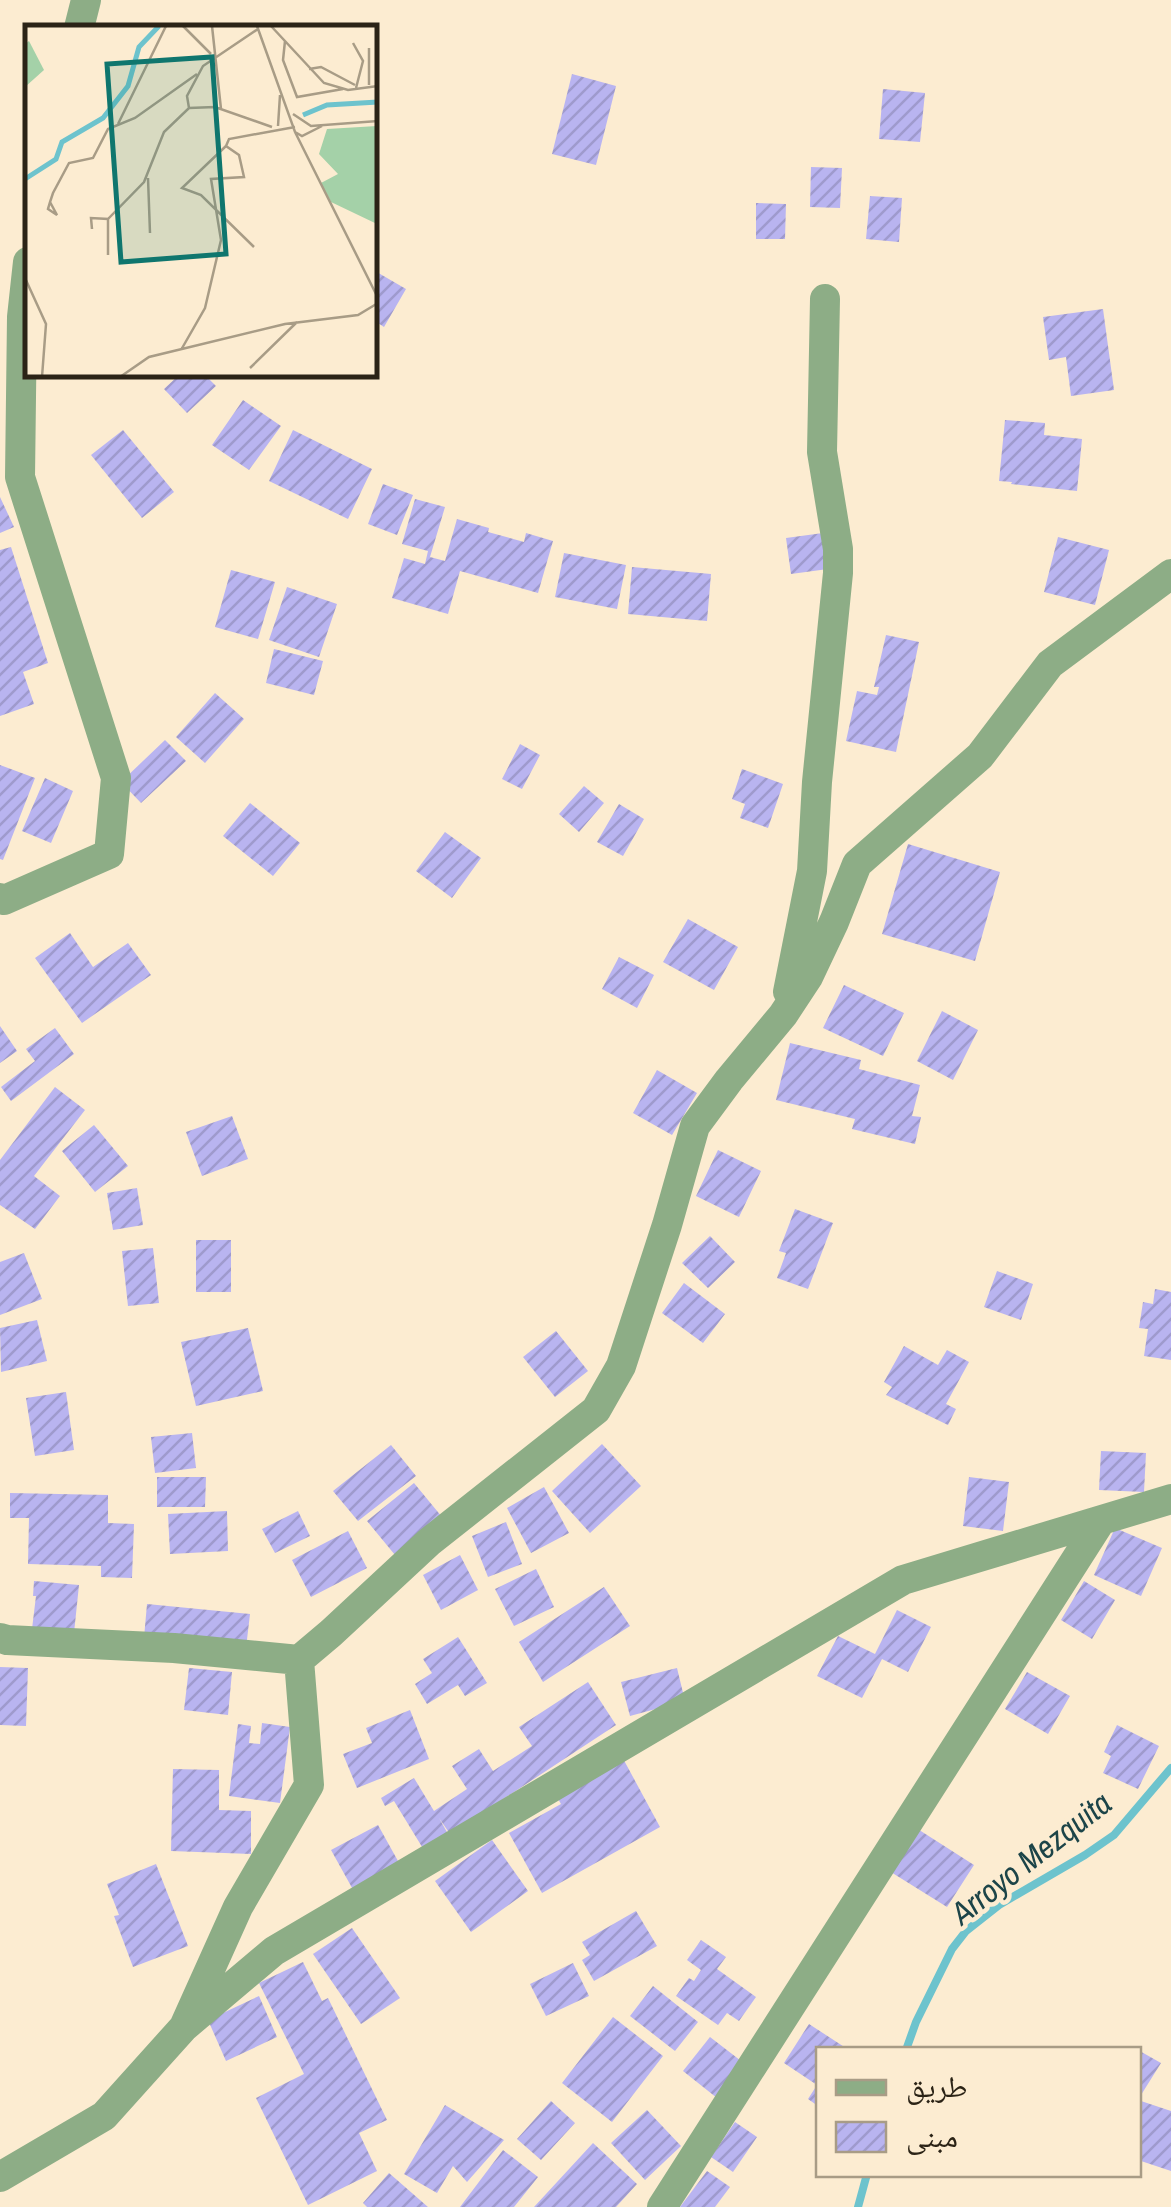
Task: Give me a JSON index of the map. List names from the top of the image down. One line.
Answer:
{"water":["Arroyo Mezquita"],"legend":["طريق","مبنى"]}
